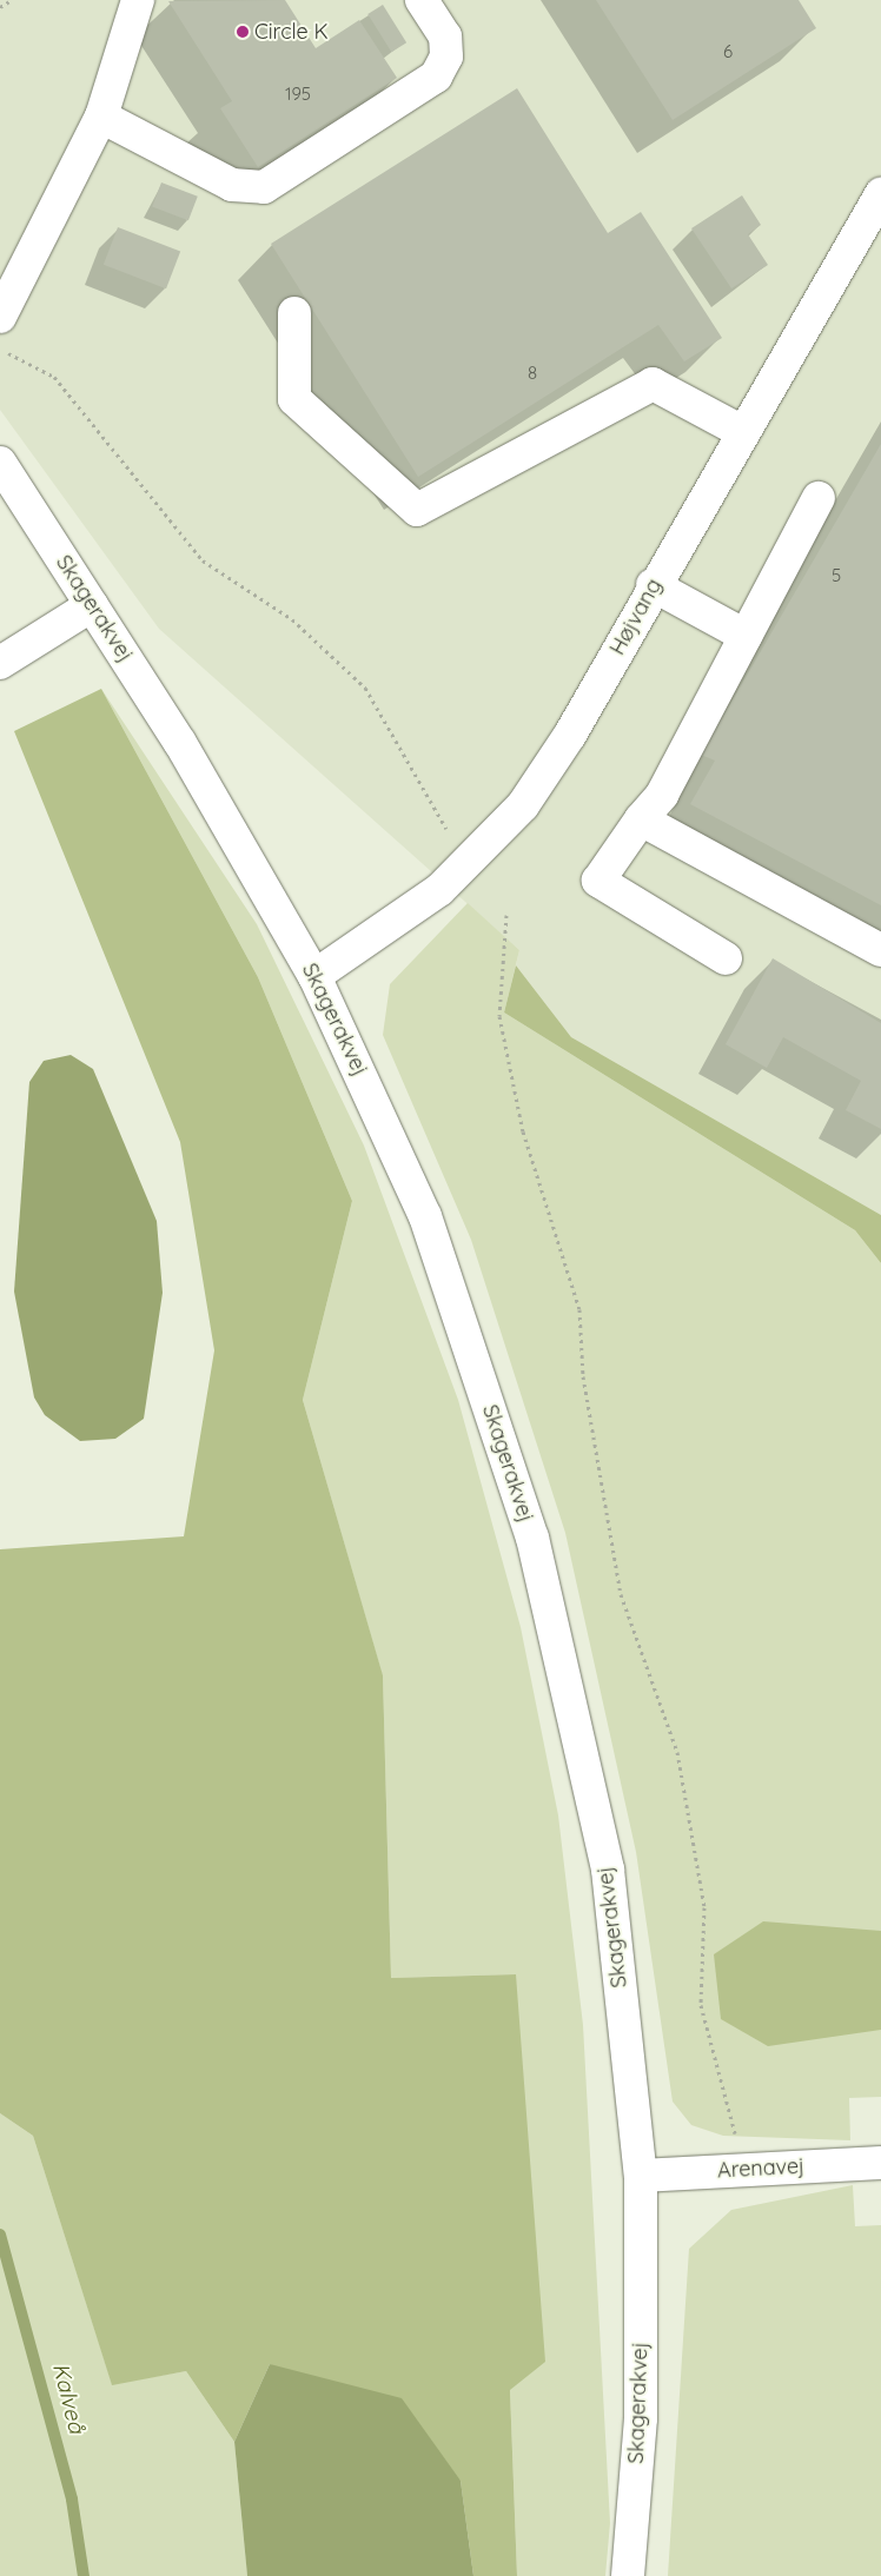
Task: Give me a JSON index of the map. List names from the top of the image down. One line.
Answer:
{"streets":{"street":["Skagerakvej","Højvang","Arenavej"]},"crossings":[["Skagerakvej","Højvang"],["Skagerakvej","Arenavej"]],"water":["Kalveå"],"places":["Circle K"],"house_numbers":["6","195","8","5"]}
